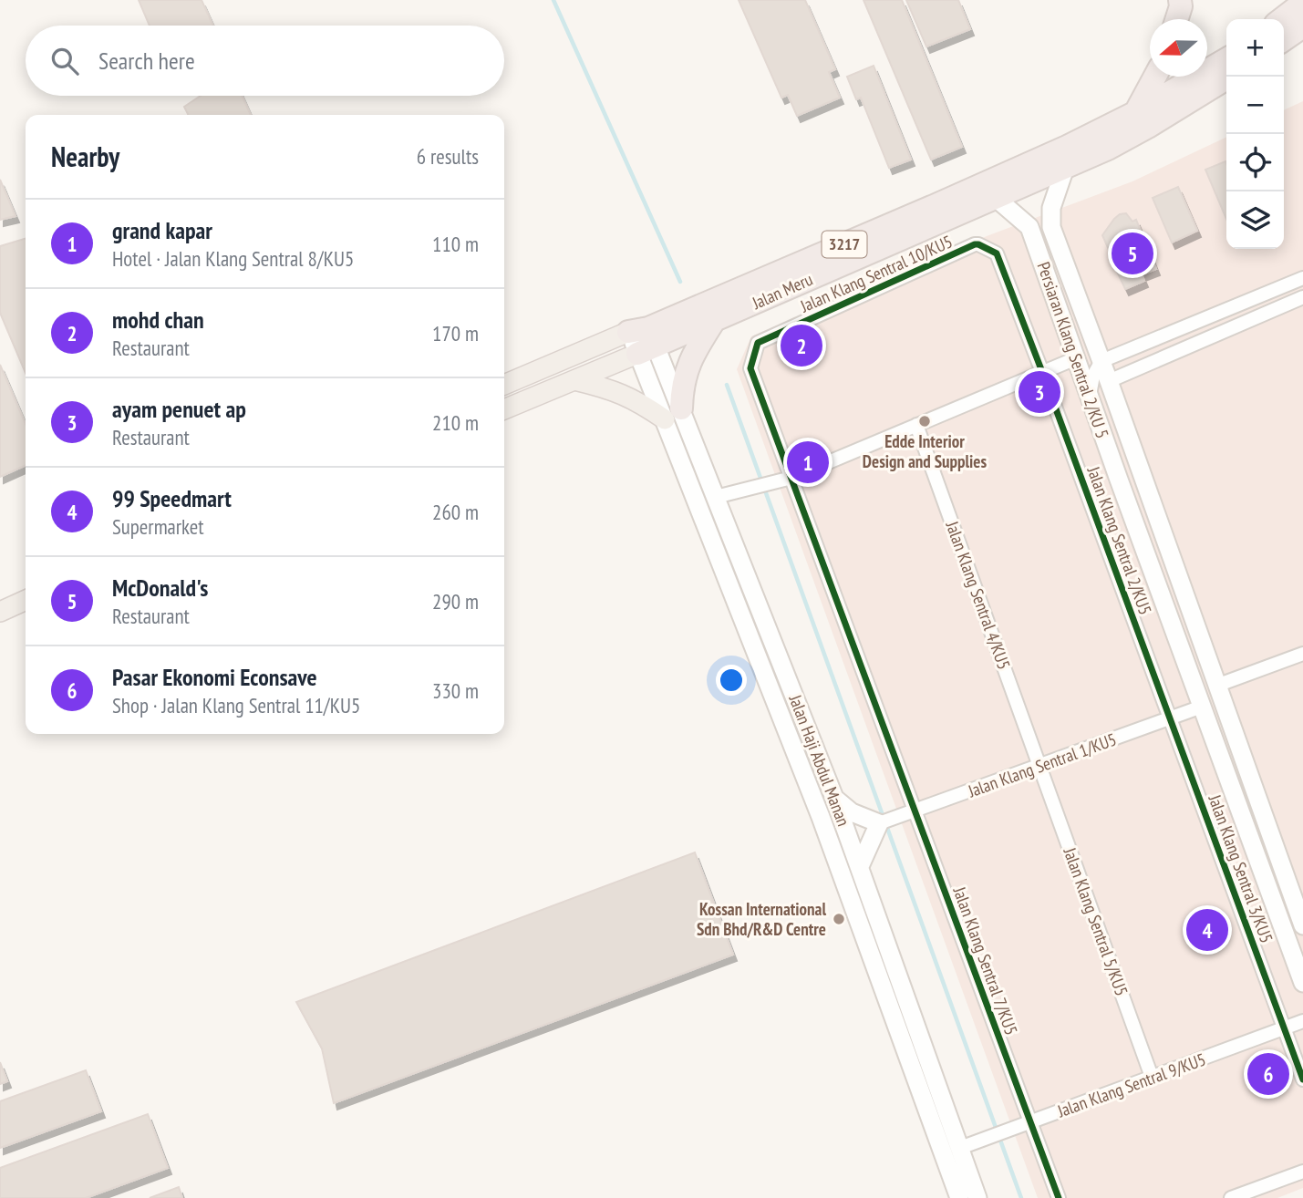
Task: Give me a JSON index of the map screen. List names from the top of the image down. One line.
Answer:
{"streets":{"highway":["3217","Jalan Meru"],"street":["Jalan Klang Sentral 10/KU5","Persiaran Klang Sentral 2/KU 5","Jalan Klang Sentral 2/KU5","Jalan Klang Sentral 4/KU5","Jalan Haji Abdul Manan","Jalan Klang Sentral 1/KU5","Jalan Klang Sentral 3/KU5","Jalan Klang Sentral 5/KU5","Jalan Klang Sentral 7/KU5","Jalan Klang Sentral 9/KU5"]},"crossings":[["Jalan Klang Sentral 10/KU5","Jalan Klang Sentral 2/KU5"],["Jalan Klang Sentral 10/KU5","Jalan Klang Sentral 1/KU5"],["Jalan Klang Sentral 10/KU5","Jalan Klang Sentral 7/KU5"],["Jalan Meru","Persiaran Klang Sentral 2/KU 5"],["Jalan Meru","Jalan Haji Abdul Manan"],["Persiaran Klang Sentral 2/KU 5","Jalan Klang Sentral 1/KU5"],["Jalan Klang Sentral 2/KU5","Jalan Klang Sentral 1/KU5"],["Jalan Klang Sentral 2/KU5","Jalan Klang Sentral 3/KU5"],["Jalan Klang Sentral 4/KU5","Jalan Klang Sentral 1/KU5"],["Jalan Klang Sentral 4/KU5","Jalan Klang Sentral 5/KU5"],["Jalan Haji Abdul Manan","Jalan Klang Sentral 9/KU5"],["Jalan Klang Sentral 1/KU5","Jalan Klang Sentral 3/KU5"],["Jalan Klang Sentral 1/KU5","Jalan Klang Sentral 5/KU5"],["Jalan Klang Sentral 1/KU5","Jalan Klang Sentral 7/KU5"],["Jalan Klang Sentral 3/KU5","Jalan Klang Sentral 9/KU5"],["Jalan Klang Sentral 5/KU5","Jalan Klang Sentral 9/KU5"],["Jalan Klang Sentral 7/KU5","Jalan Klang Sentral 9/KU5"]],"places":["Edde Interior Design and Supplies","Kossan International Sdn Bhd/R&D Centre"],"north":"left","page":{"map_buttons":["+","−"],"search":"Search here","heading":["Nearby","6 results"],"list":[{"mark":"1","name":"grand kapar","note":"Hotel · Jalan Klang Sentral 8/KU5","value":"110 m"},{"mark":"2","name":"mohd chan","note":"Restaurant","value":"170 m"},{"mark":"3","name":"ayam penuet ap","note":"Restaurant","value":"210 m"},{"mark":"4","name":"99 Speedmart","note":"Supermarket","value":"260 m"},{"mark":"5","name":"McDonald's","note":"Restaurant","value":"290 m"},{"mark":"6","name":"Pasar Ekonomi Econsave","note":"Shop · Jalan Klang Sentral 11/KU5","value":"330 m"}],"pins":["5","2","3","1","4","6"]}}
